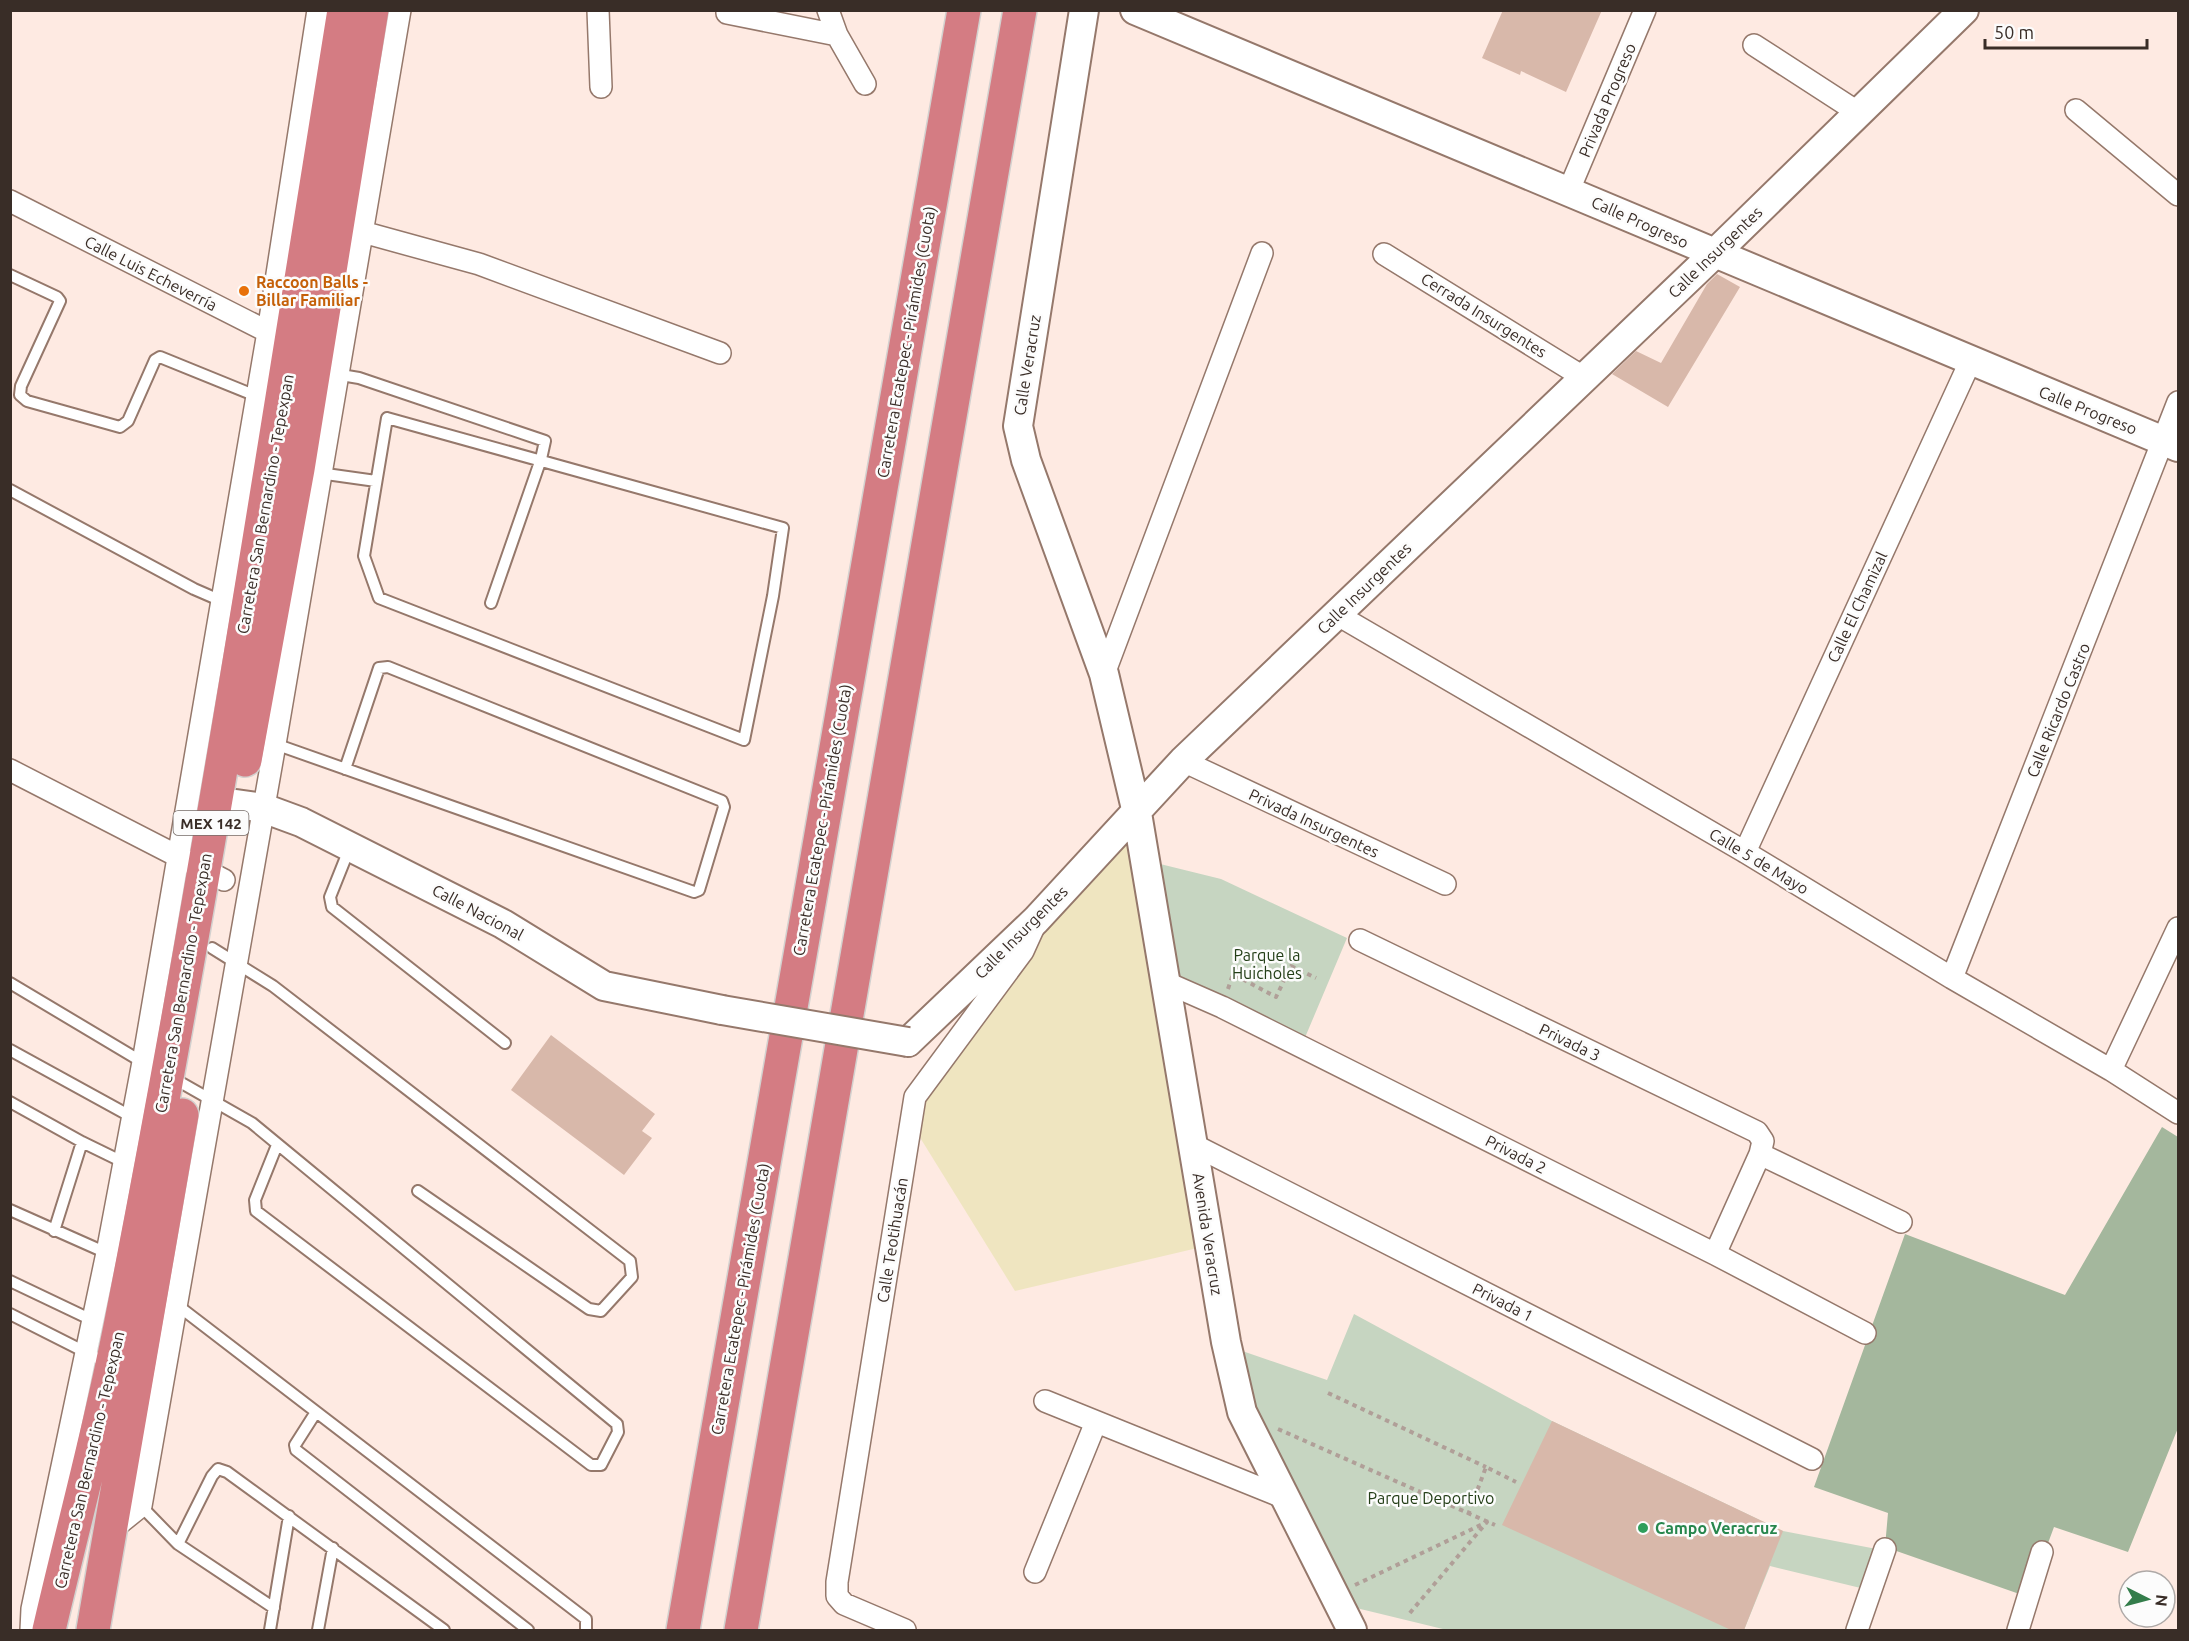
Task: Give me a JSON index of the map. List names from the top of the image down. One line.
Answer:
{"streets":{"highway":["Carretera Ecatepec - Pirámides (Cuota)","Carretera San Bernardino - Tepexpan","MEX 142"],"street":["Privada Progreso","Calle Progreso","Calle Insurgentes","Calle Luis Echeverría","Cerrada Insurgentes","Calle Veracruz","Calle El Chamizal","Calle Ricardo Castro","Privada Insurgentes","Calle 5 de Mayo","Calle Nacional","Privada 3","Privada 2","Avenida Veracruz","Calle Teotihuacán","Privada 1"]},"crossings":[["Privada Progreso","Calle Progreso"],["Calle Progreso","Calle Insurgentes"],["Calle Progreso","Calle El Chamizal"],["Calle Progreso","Calle Ricardo Castro"],["Calle Insurgentes","Cerrada Insurgentes"],["Calle Insurgentes","Calle Veracruz"],["Calle Insurgentes","Privada Insurgentes"],["Calle Insurgentes","Calle 5 de Mayo"],["Calle Insurgentes","Calle Nacional"],["Calle Insurgentes","Avenida Veracruz"],["Calle Insurgentes","Calle Teotihuacán"],["Calle Luis Echeverría","Carretera San Bernardino - Tepexpan"],["Calle Veracruz","Avenida Veracruz"],["Carretera San Bernardino - Tepexpan","Calle Nacional"],["Calle El Chamizal","Calle 5 de Mayo"],["Calle Ricardo Castro","Calle 5 de Mayo"],["Privada 2","Avenida Veracruz"],["Avenida Veracruz","Privada 1"]],"parks":["Parque la Huicholes","Parque Deportivo"],"places":["Raccoon Balls - Billar Familiar","Campo Veracruz"],"scale_bar":"50 m","north":"right"}
